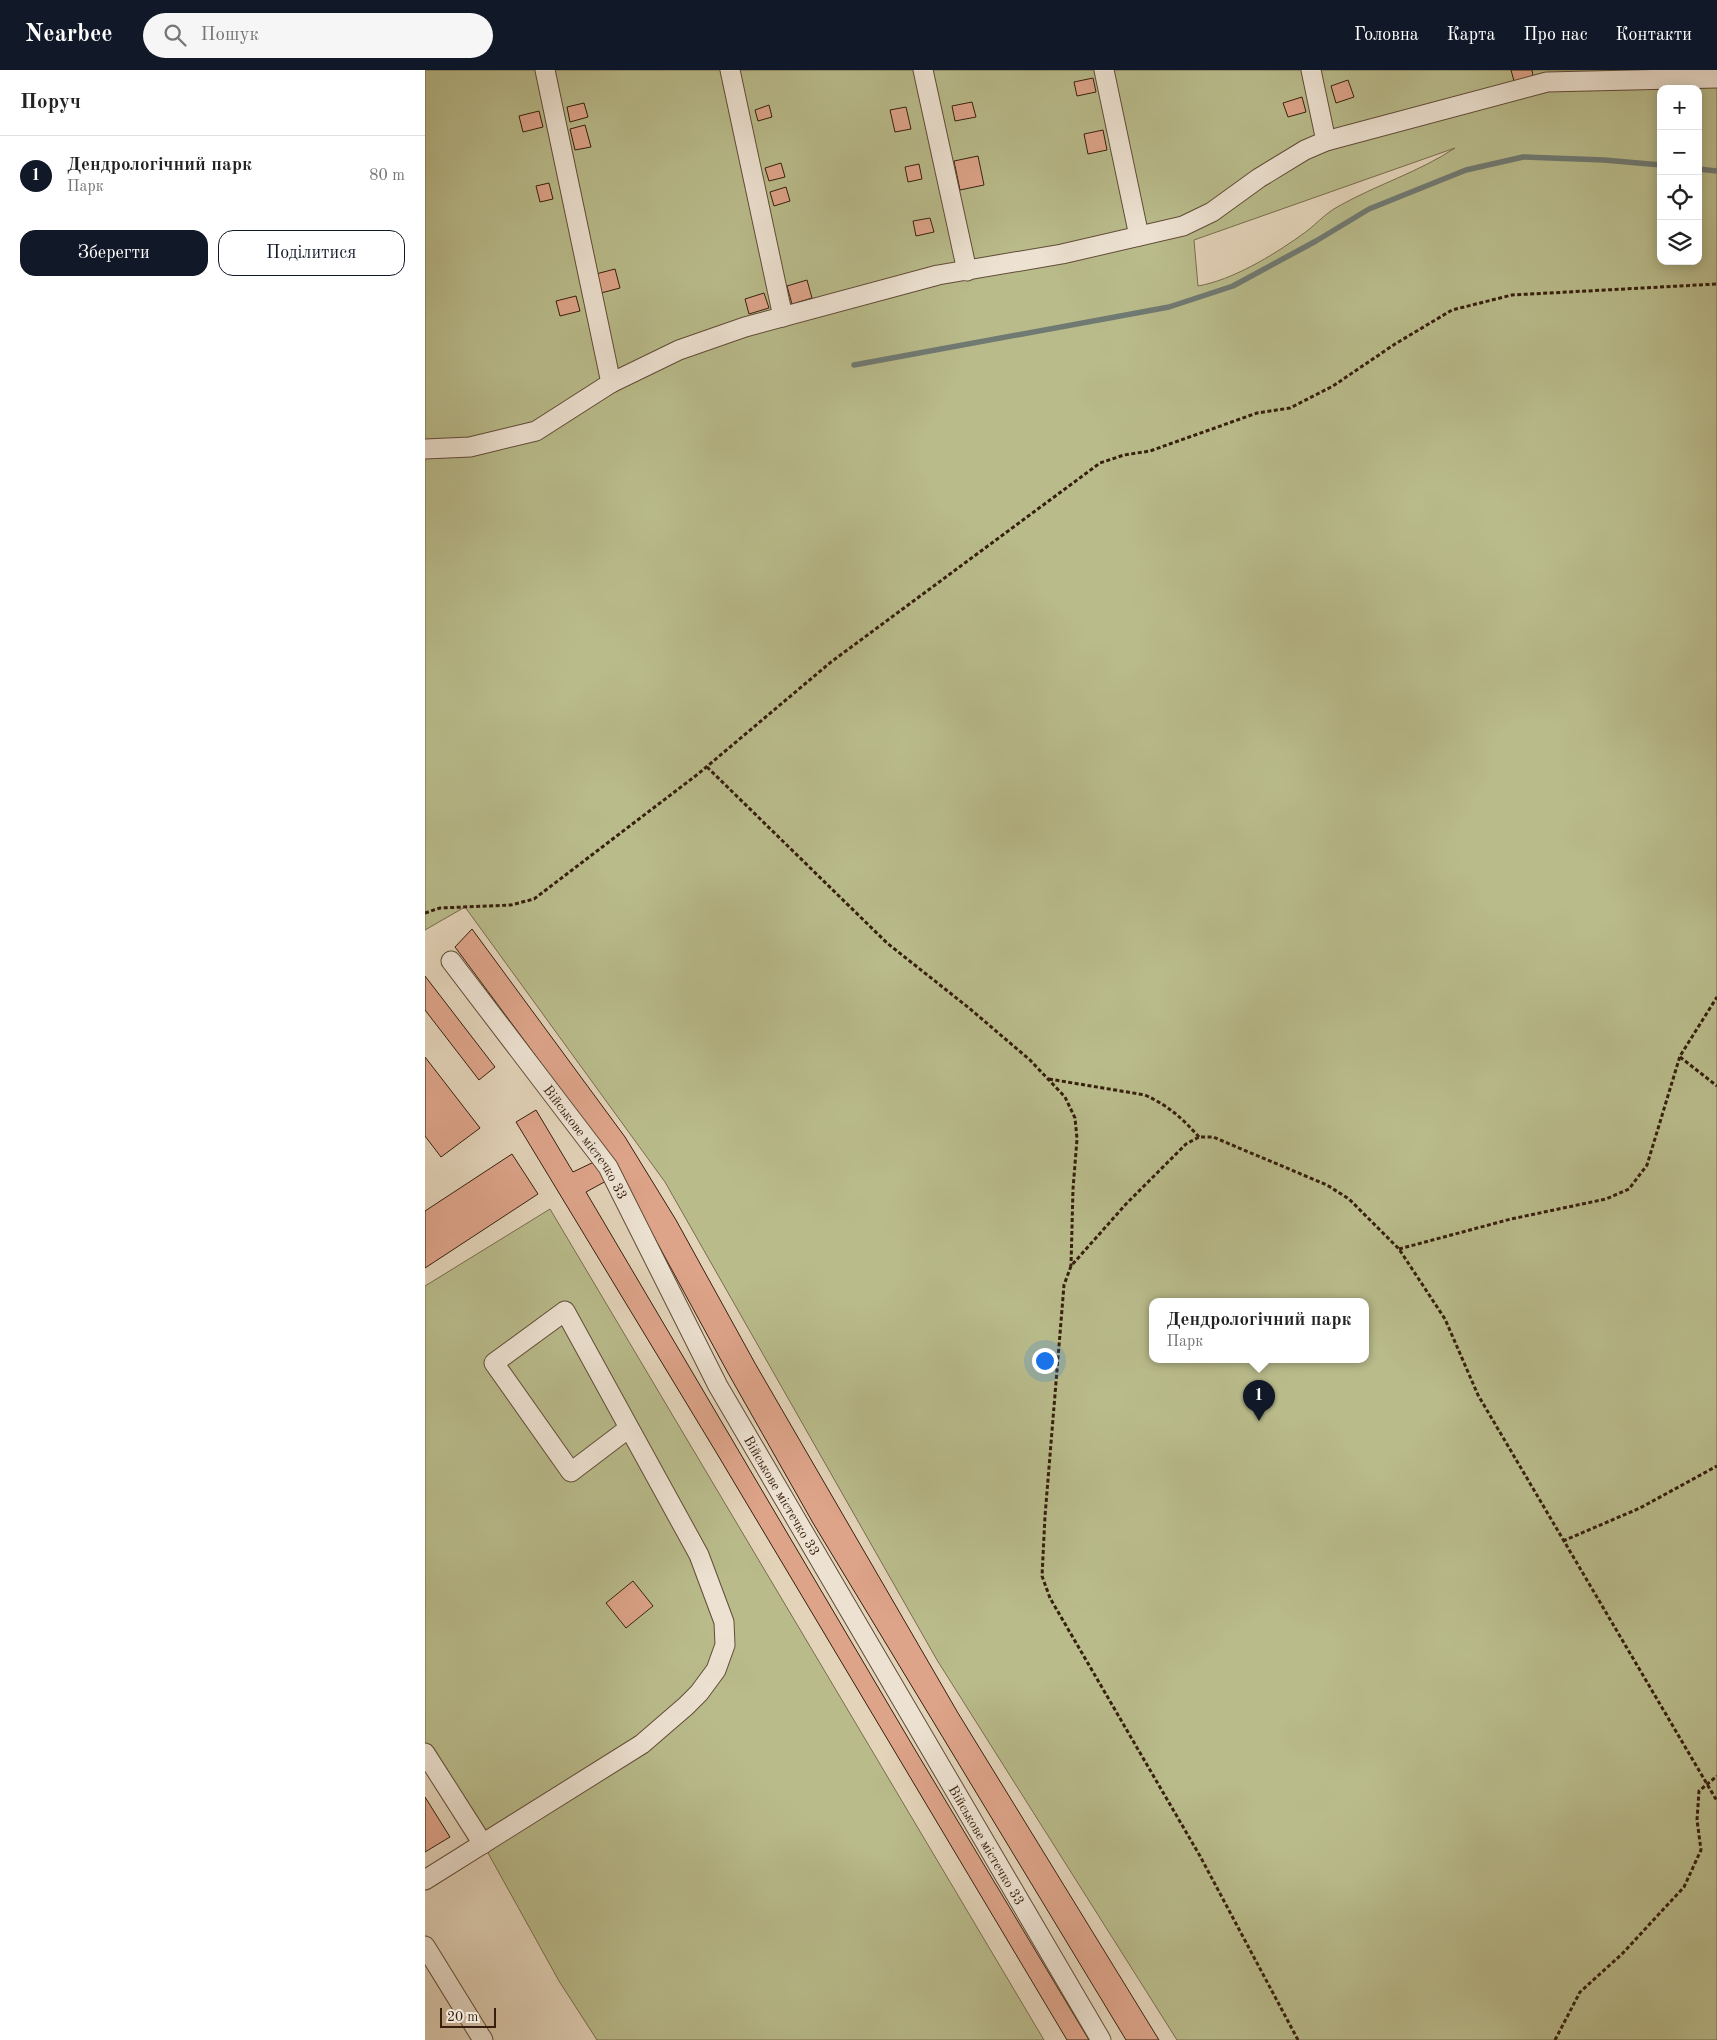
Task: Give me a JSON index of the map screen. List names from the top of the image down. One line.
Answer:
{"streets":{"street":["Військове містечко 33"]},"scale_bar":"20 m","page":{"header":"Nearbee","search":"Пошук","nav":["Головна","Карта","Про нас","Контакти"],"heading":"Поруч","map_buttons":["+","−"],"list":[{"mark":"1","name":"Дендрологічний парк","note":"Парк","value":"80 m"}],"buttons":["Зберегти","Поділитися"],"popup":["Дендрологічний парк","Парк"],"pins":"1","scale":"20 m"}}
